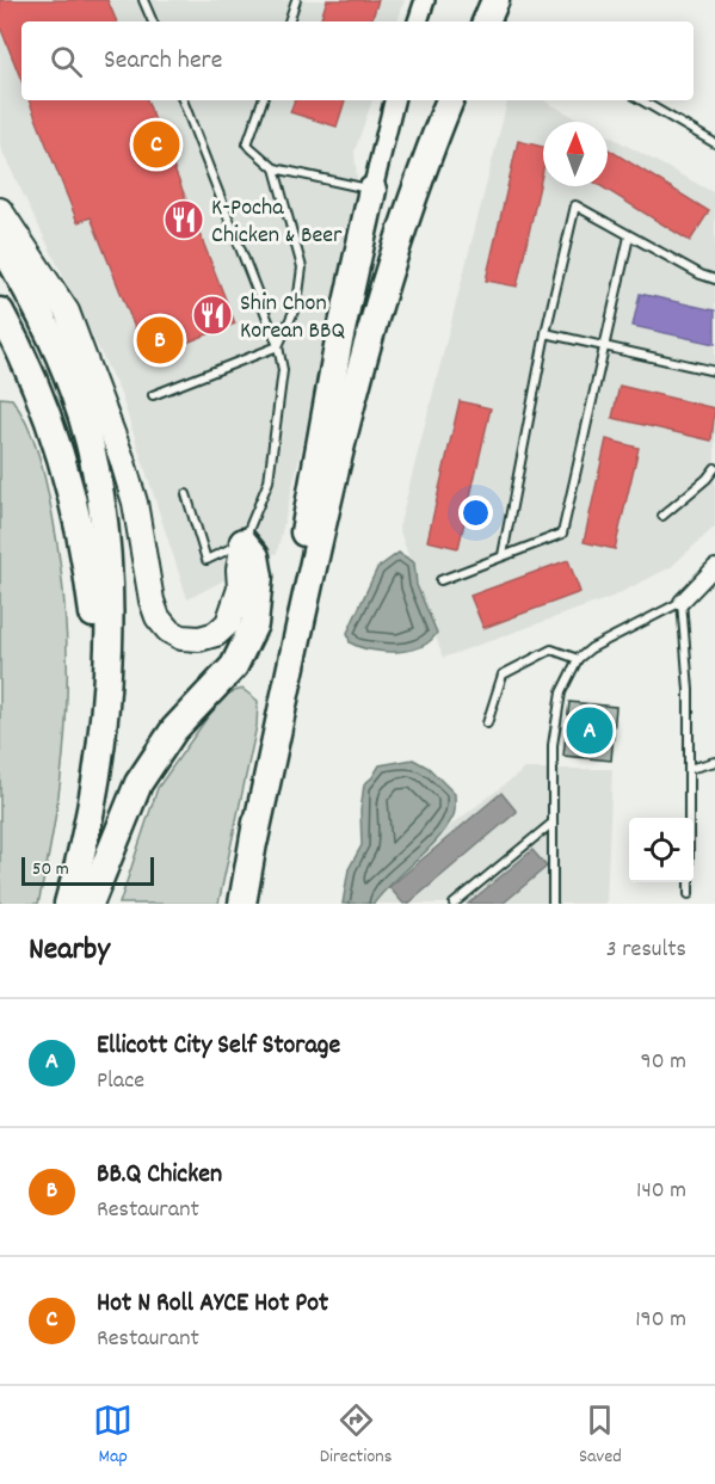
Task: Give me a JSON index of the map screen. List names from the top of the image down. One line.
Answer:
{"places":{"restaurant":["K-Pocha Chicken & Beer","Shin Chon Korean BBQ"]},"scale_bar":"50 m","north":"top","page":{"search":"Search here","pins":["C","B","A"],"scale":"50 m","heading":["Nearby","3 results"],"list":[{"mark":"A","name":"Ellicott City Self Storage","note":"Place","value":"90 m"},{"mark":"B","name":"BB.Q Chicken","note":"Restaurant","value":"140 m"},{"mark":"C","name":"Hot N Roll AYCE Hot Pot","note":"Restaurant","value":"190 m"}],"nav":["Map","Directions","Saved"]}}
